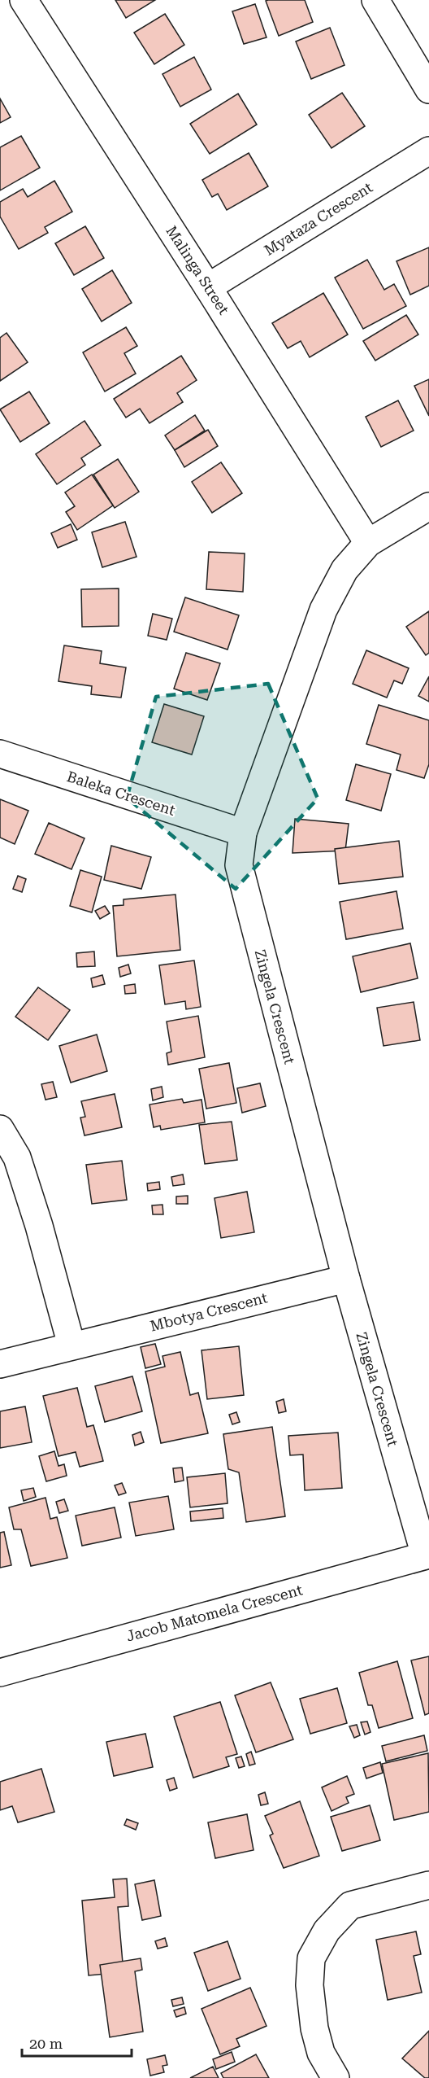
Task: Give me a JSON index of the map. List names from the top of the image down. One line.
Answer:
{"streets":{"street":["Myataza Crescent","Malinga Street","Baleka Crescent","Zingela Crescent","Mbotya Crescent","Jacob Matomela Crescent"]},"crossings":[["Myataza Crescent","Malinga Street"],["Malinga Street","Zingela Crescent"],["Baleka Crescent","Zingela Crescent"],["Zingela Crescent","Mbotya Crescent"],["Zingela Crescent","Jacob Matomela Crescent"]],"scale_bar":"20 m"}
